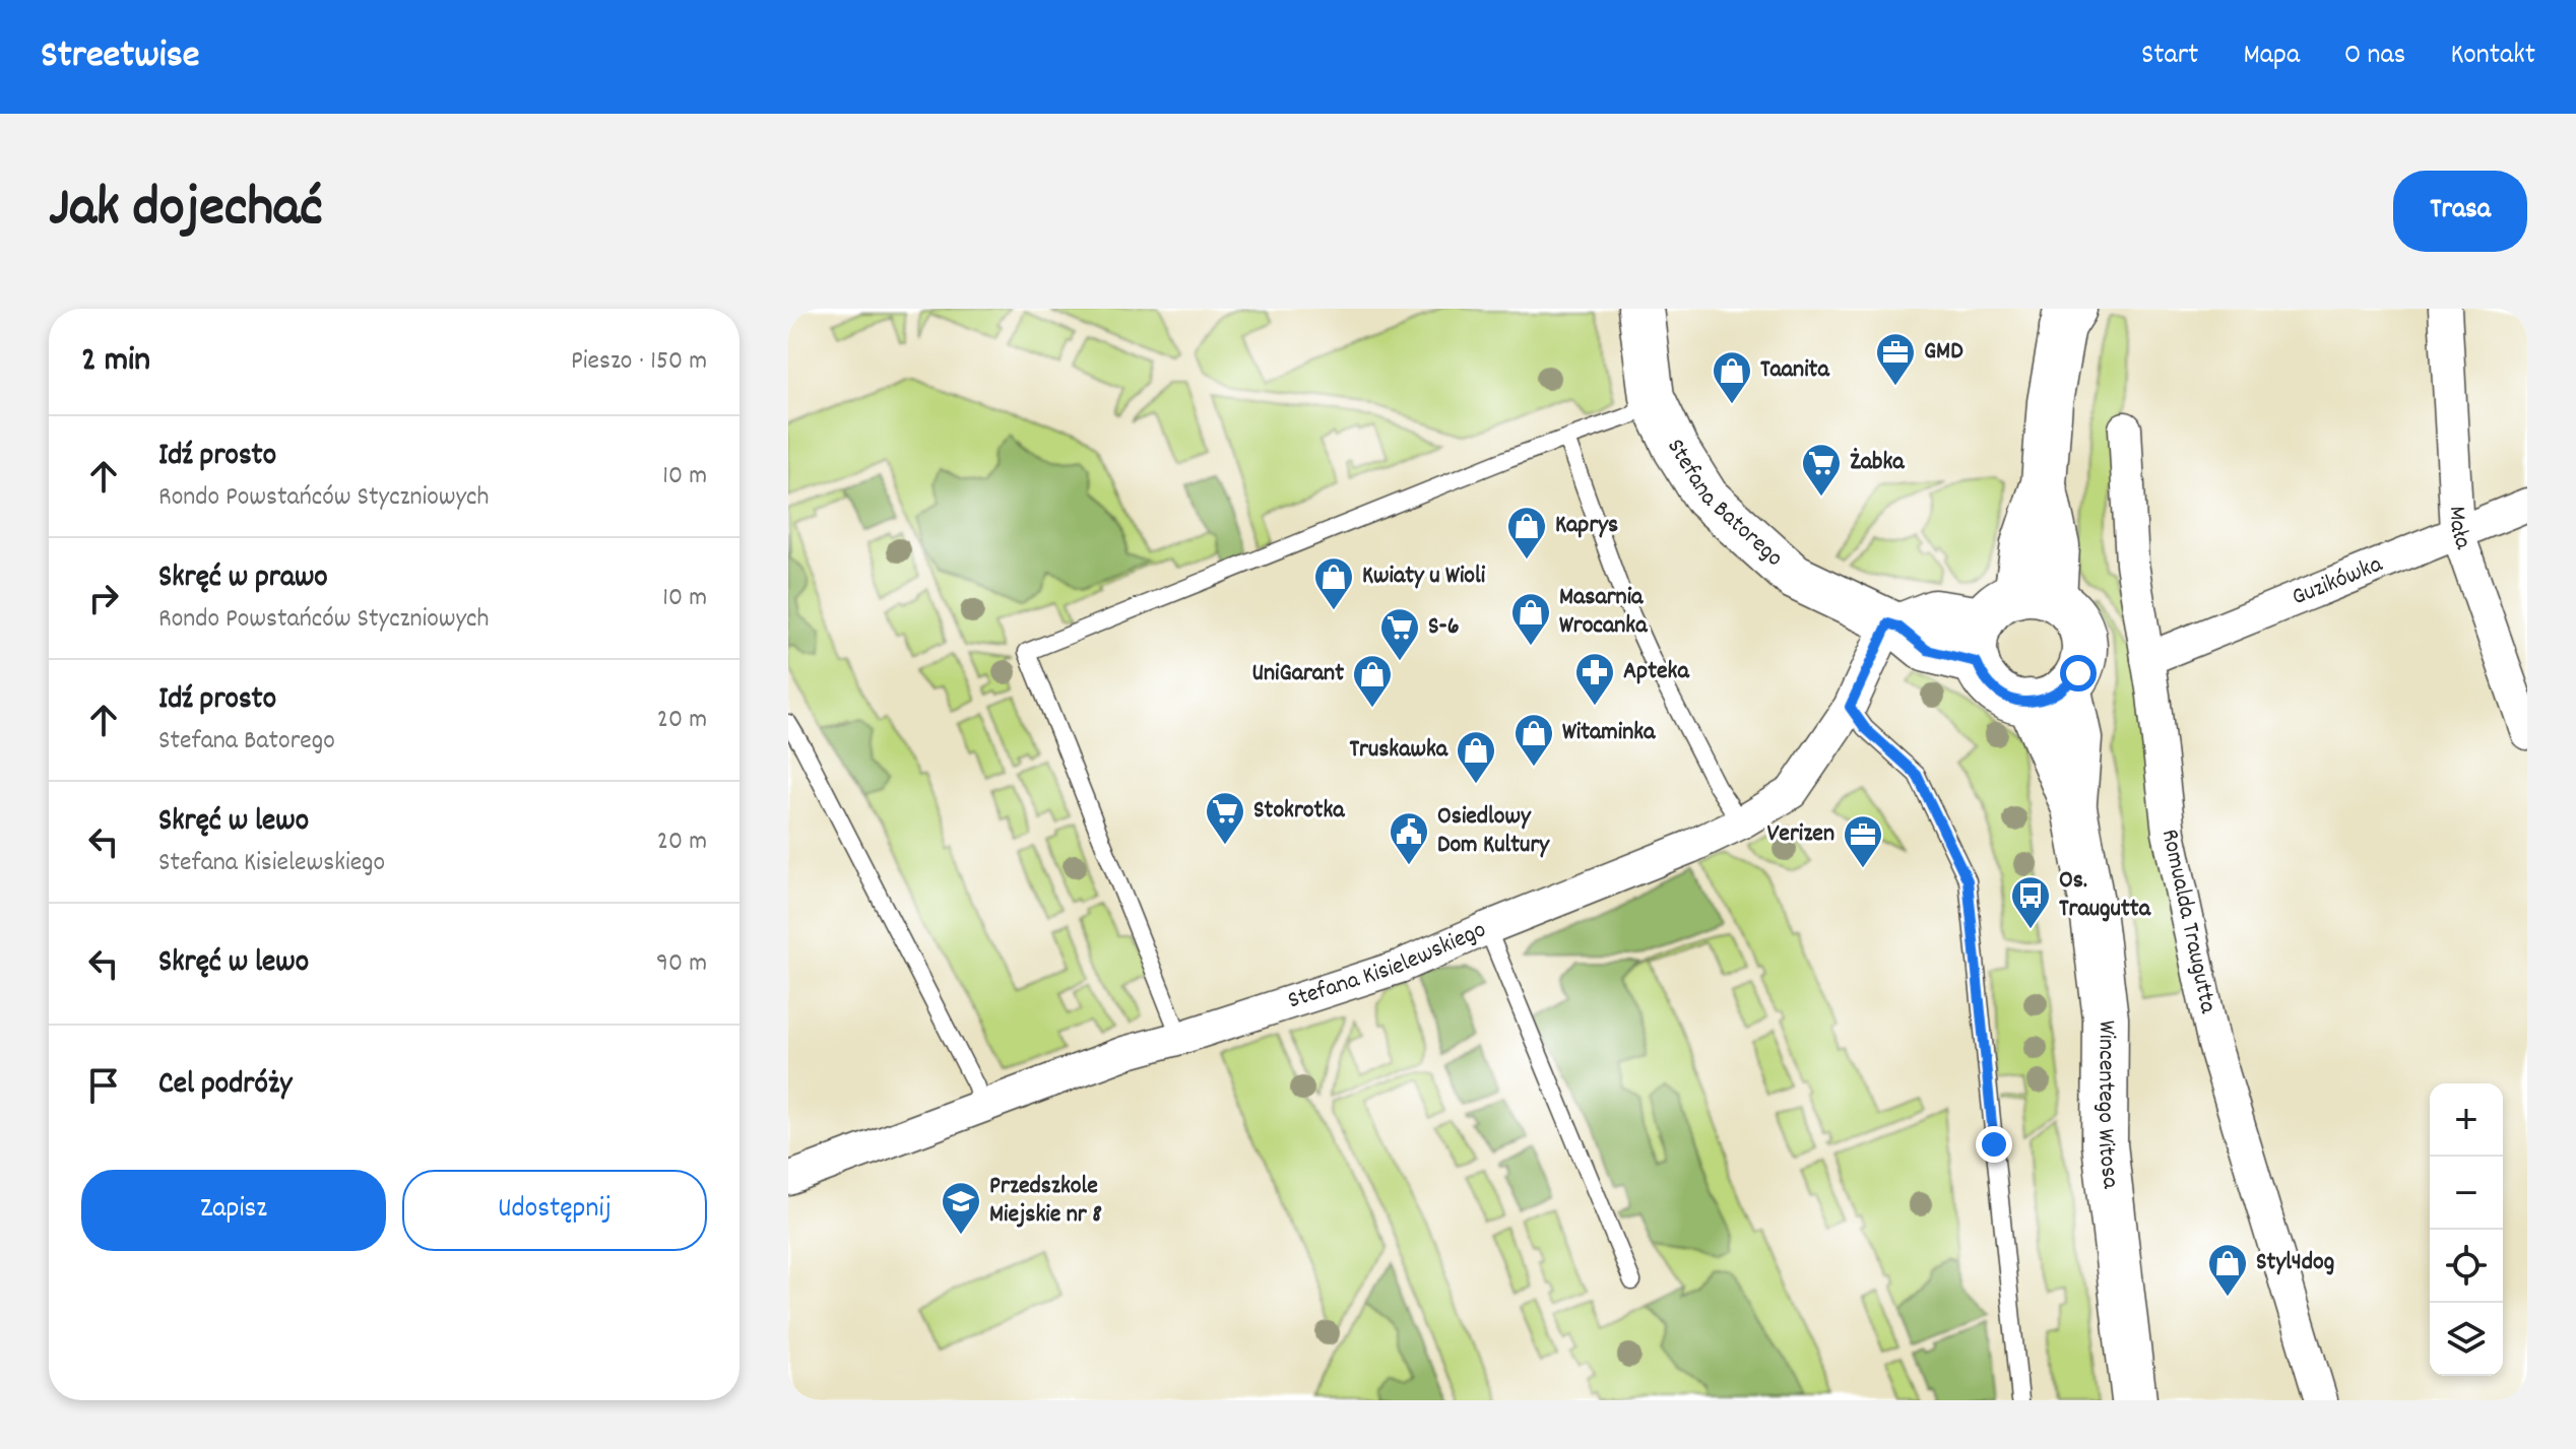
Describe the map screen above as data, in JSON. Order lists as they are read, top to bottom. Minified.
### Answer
{"streets":{"street":["Stefana Batorego","Mała","Guzikówka","Romualda Traugutta","Stefana Kisielewskiego","Wincentego Witosa"]},"crossings":[["Stefana Batorego","Stefana Kisielewskiego"],["Stefana Batorego","Wincentego Witosa"],["Mała","Guzikówka"],["Guzikówka","Romualda Traugutta"]],"places":{"office":["GMD","Verizen"],"shop":["Taanita","Kaprys","Kwiaty u Wioli","Masarnia Wrocanka","UniGarant","Witaminka","Truskawka","Styl4dog"],"supermarket":["Żabka","S-6","Stokrotka"],"pharmacy":["Apteka"],"public building":["Osiedlowy Dom Kultury"],"bus stop":["Os. Traugutta"],"school or university":["Przedszkole Miejskie nr 8"]},"page":{"header":"Streetwise","nav":["Start","Mapa","O nas","Kontakt"],"title":"Jak dojechać","buttons":["Trasa",["Zapisz","Udostępnij"]],"heading":["2 min","Pieszo · 150 m"],"list":[["Idź prosto","Rondo Powstańców Styczniowych","10 m"],["Skręć w prawo","Rondo Powstańców Styczniowych","10 m"],["Idź prosto","Stefana Batorego","20 m"],["Skręć w lewo","Stefana Kisielewskiego","20 m"],["Skręć w lewo","90 m"],"Cel podróży"],"map_buttons":["+","−"]}}
